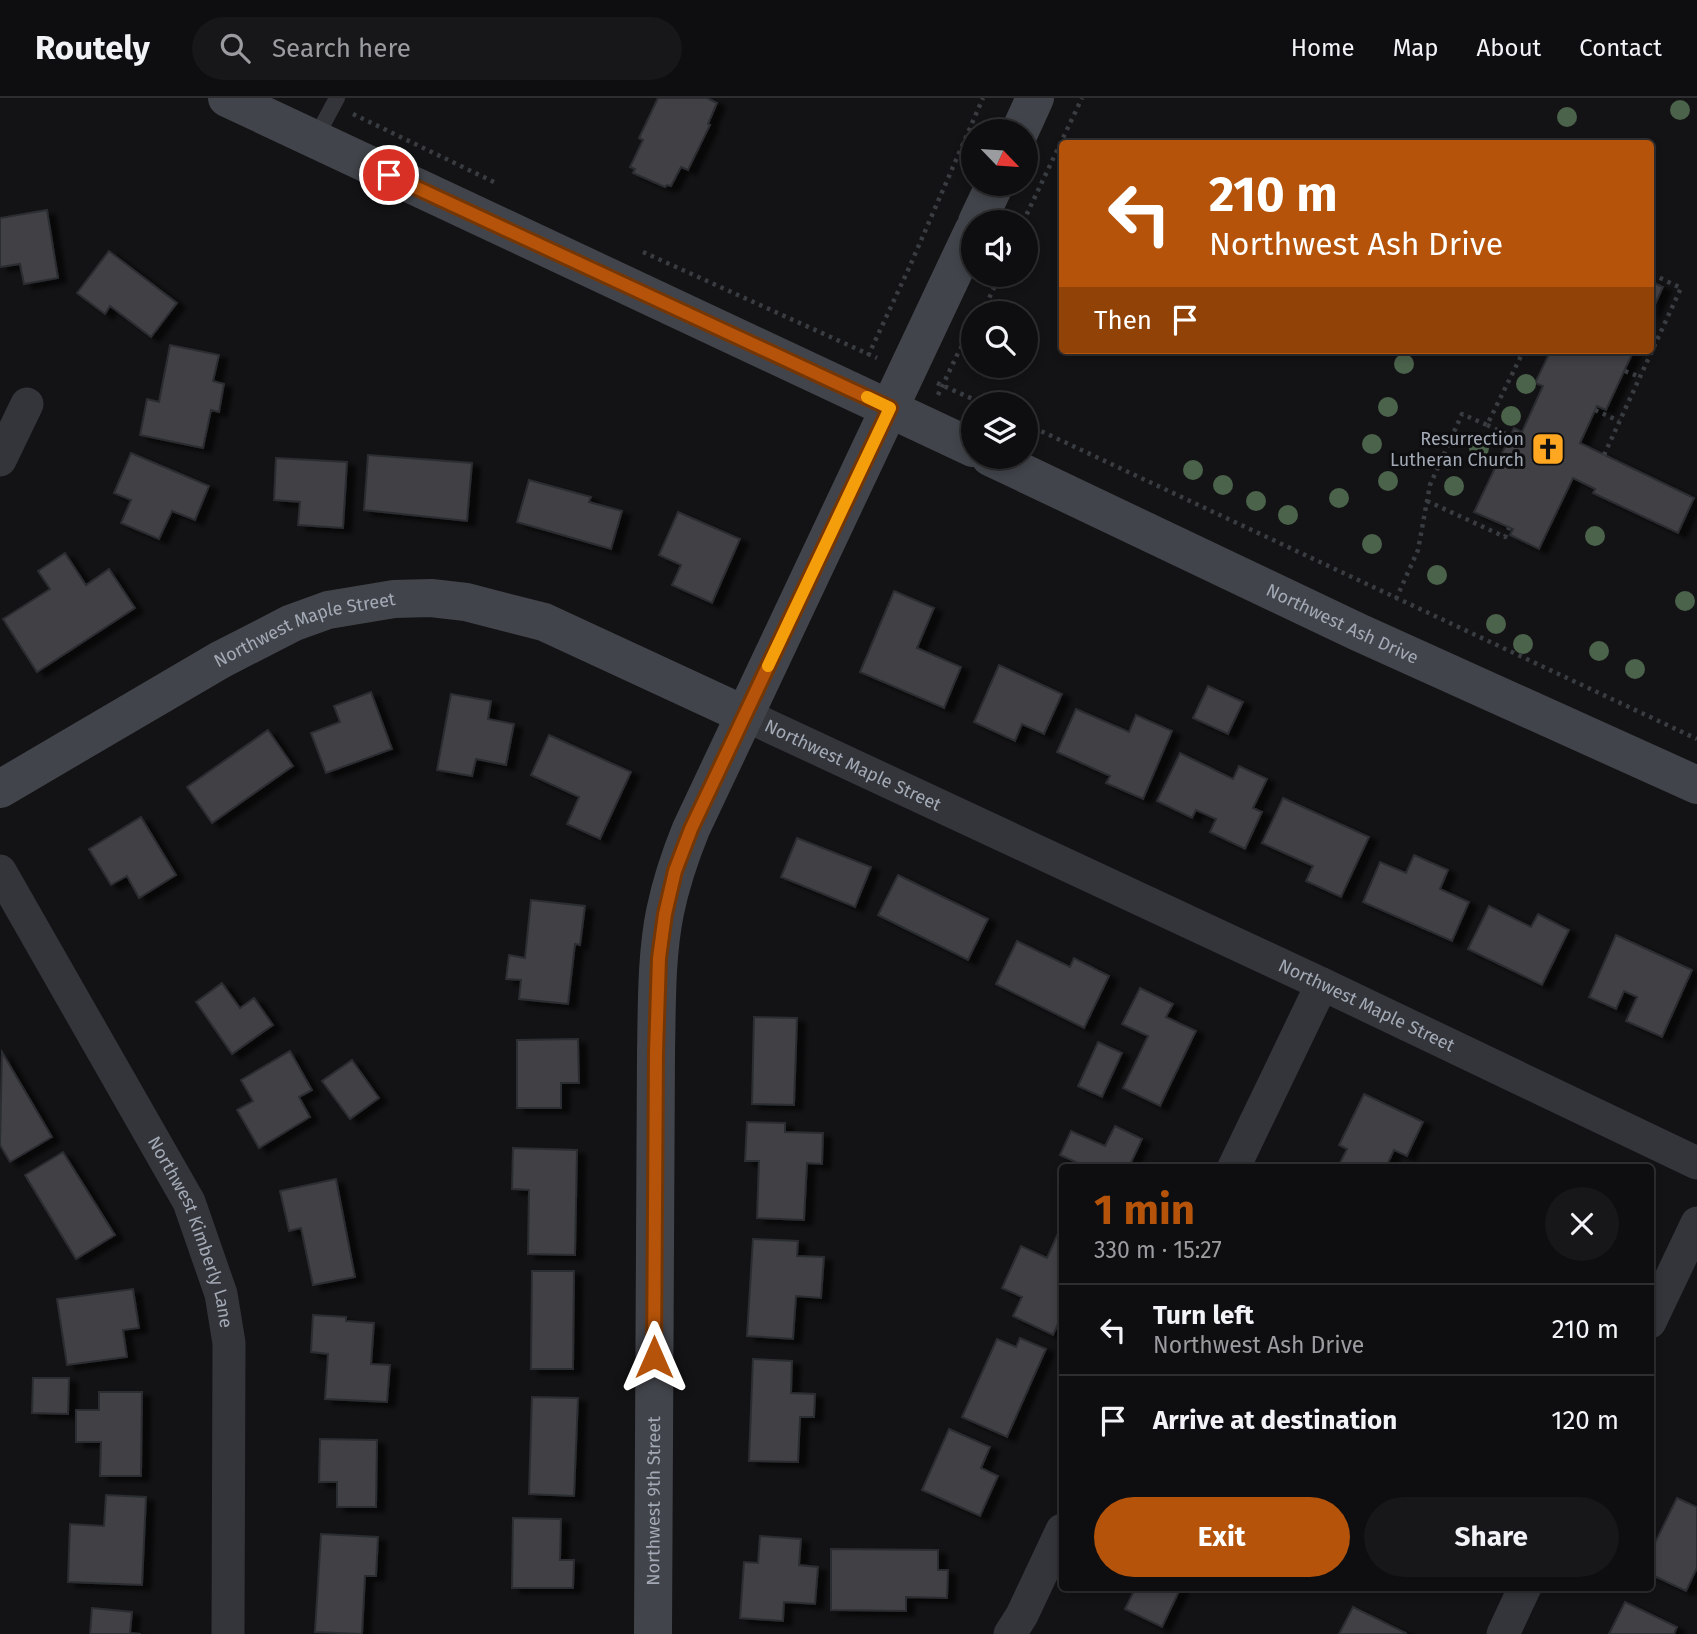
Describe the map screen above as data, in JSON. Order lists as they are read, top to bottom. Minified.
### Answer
{"streets":{"street":["Northwest Ash Drive","Northwest Maple Street","Northwest Kimberly Lane","Northwest 9th Street"]},"crossings":[["Northwest Maple Street","Northwest 9th Street"]],"places":{"church":["Resurrection Lutheran Church"]},"north":"bottom right","page":{"header":"Routely","search":"Search here","nav":["Home","Map","About","Contact"],"turn":["210 m","Northwest Ash Drive"],"then":"Then","heading":["1 min","330 m · 15:27"],"list":[{"name":"Turn left","note":"Northwest Ash Drive","value":"210 m"},{"name":"Arrive at destination","value":"120 m"}],"buttons":["Exit","Share"]}}
